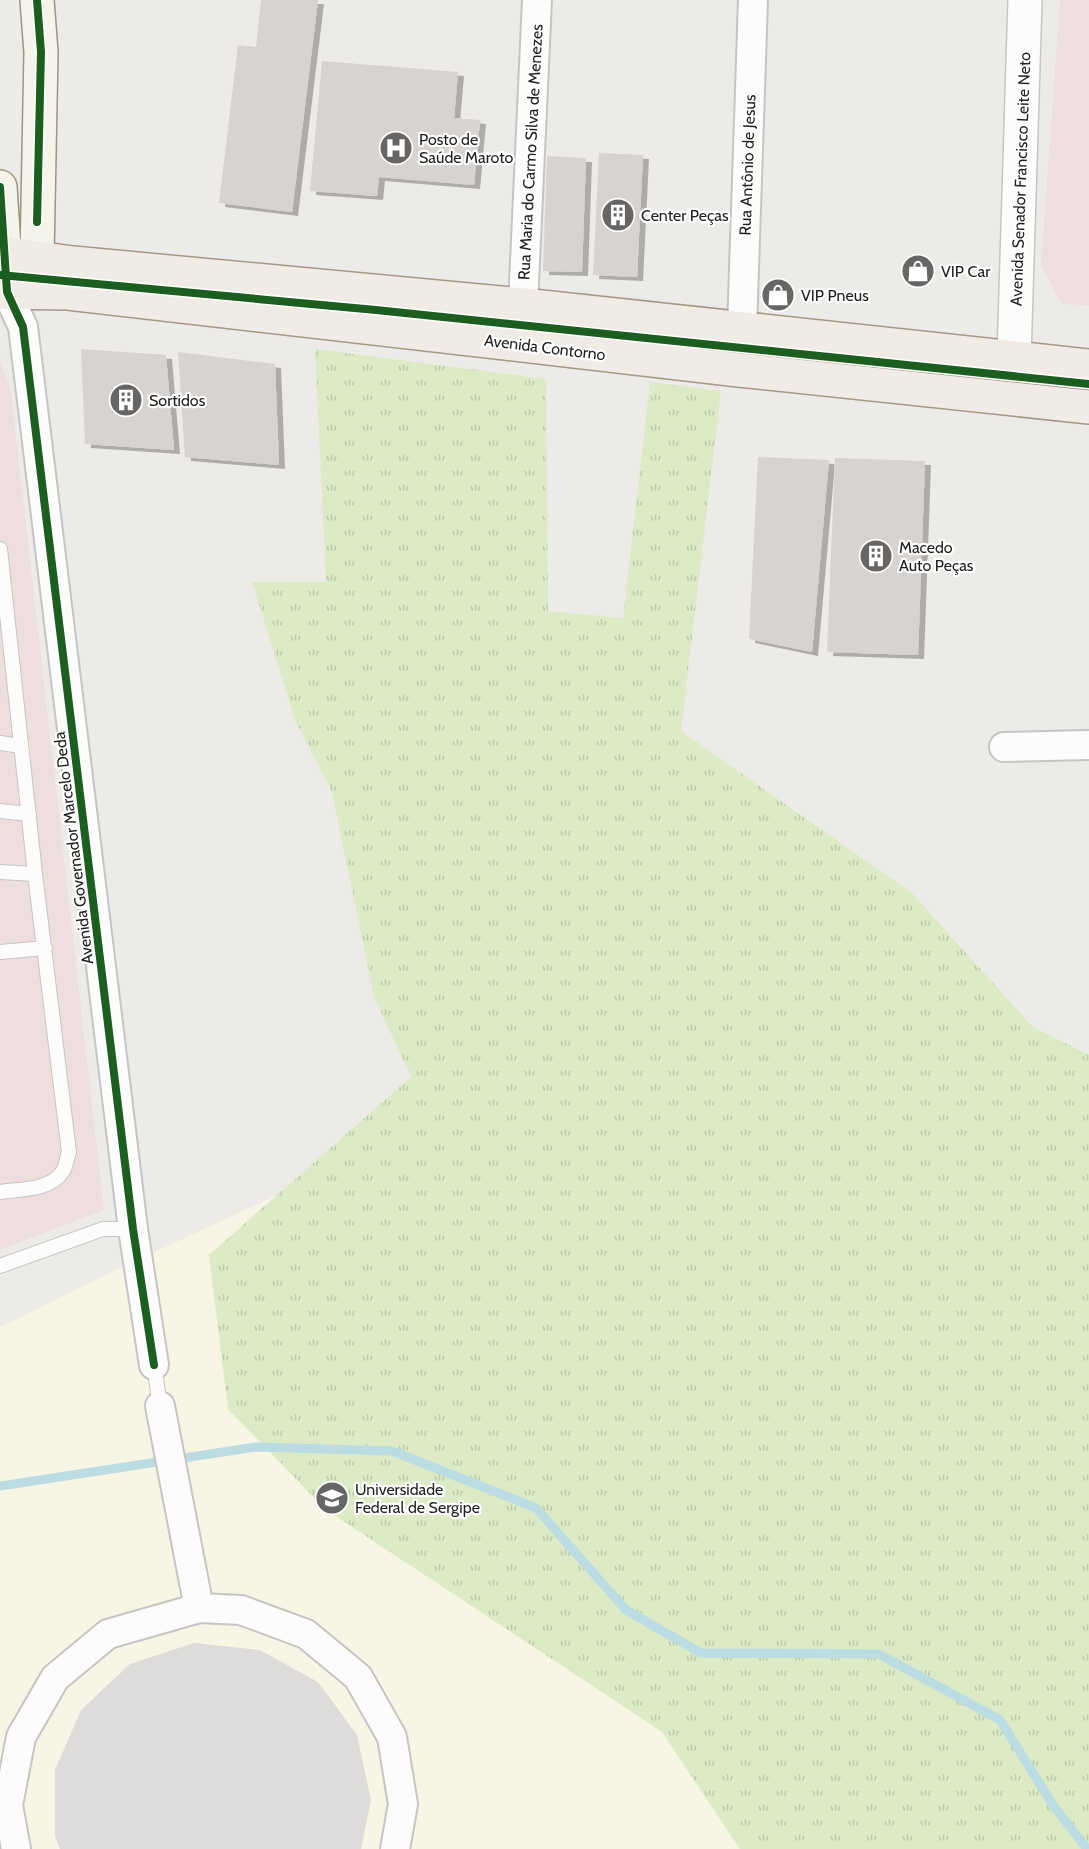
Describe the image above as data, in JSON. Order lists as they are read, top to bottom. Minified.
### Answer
{"streets":{"main road":["Avenida Contorno"],"street":["Rua Maria do Carmo Silva de Menezes","Rua Antônio de Jesus","Avenida Senador Francisco Leite Neto","Avenida Governador Marcelo Deda"]},"crossings":[["Avenida Contorno","Avenida Governador Marcelo Deda"]],"places":{"hospital":["Posto de Saúde Maroto"],"building":["Center Peças","Sortidos","Macedo Auto Peças"],"shop":["VIP Car","VIP Pneus"],"school or university":["Universidade Federal de Sergipe"]}}
